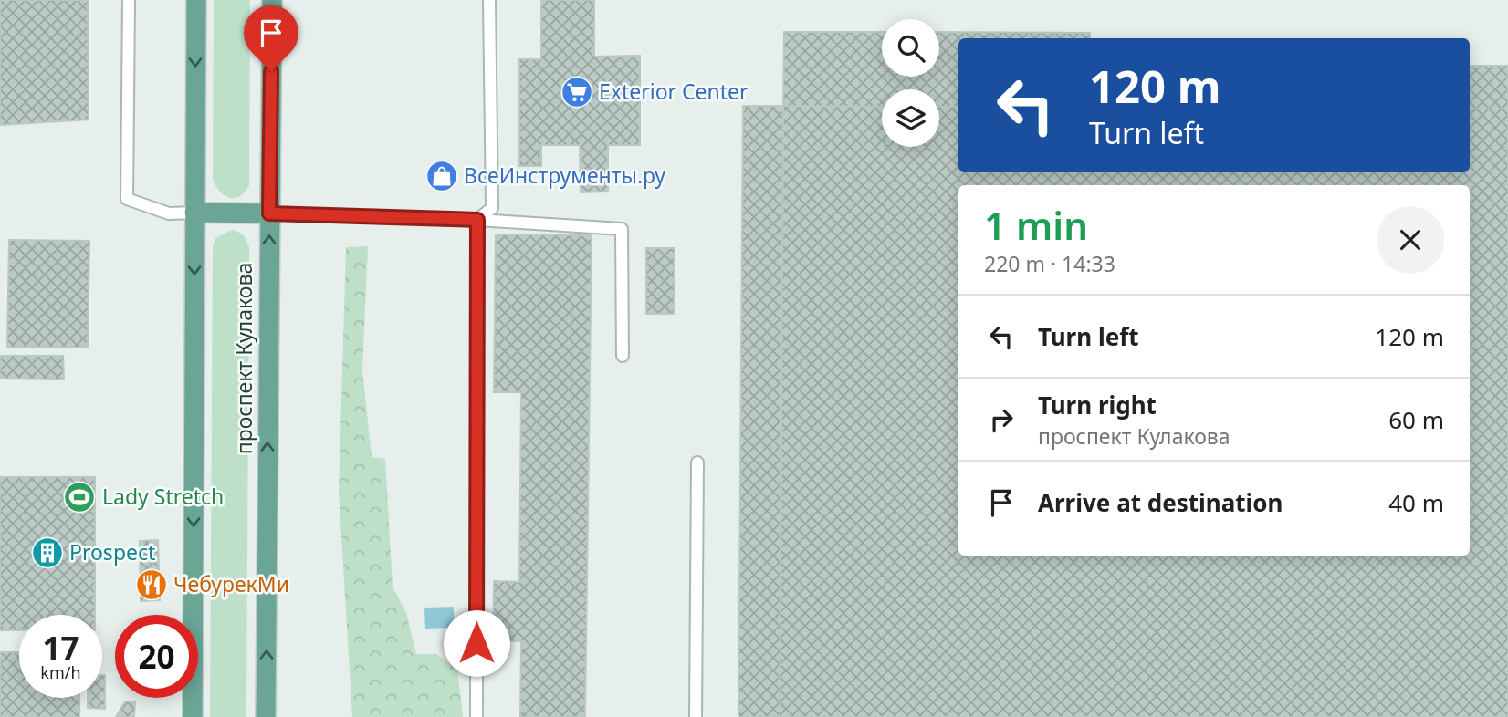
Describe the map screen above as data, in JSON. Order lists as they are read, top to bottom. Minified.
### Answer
{"streets":{"main road":["проспект Кулакова"]},"places":{"supermarket":["Exterior Center"],"shop":["ВсеИнструменты.ру"],"sports":["Lady Stretch"],"building":["Prospect"],"restaurant":["ЧебурекМи"]},"page":{"turn":["120 m","Turn left"],"heading":["1 min","220 m · 14:33"],"list":[{"name":"Turn left","value":"120 m"},{"name":"Turn right","note":"проспект Кулакова","value":"60 m"},{"name":"Arrive at destination","value":"40 m"}],"speed":"17 km/h","limit":"20"}}
